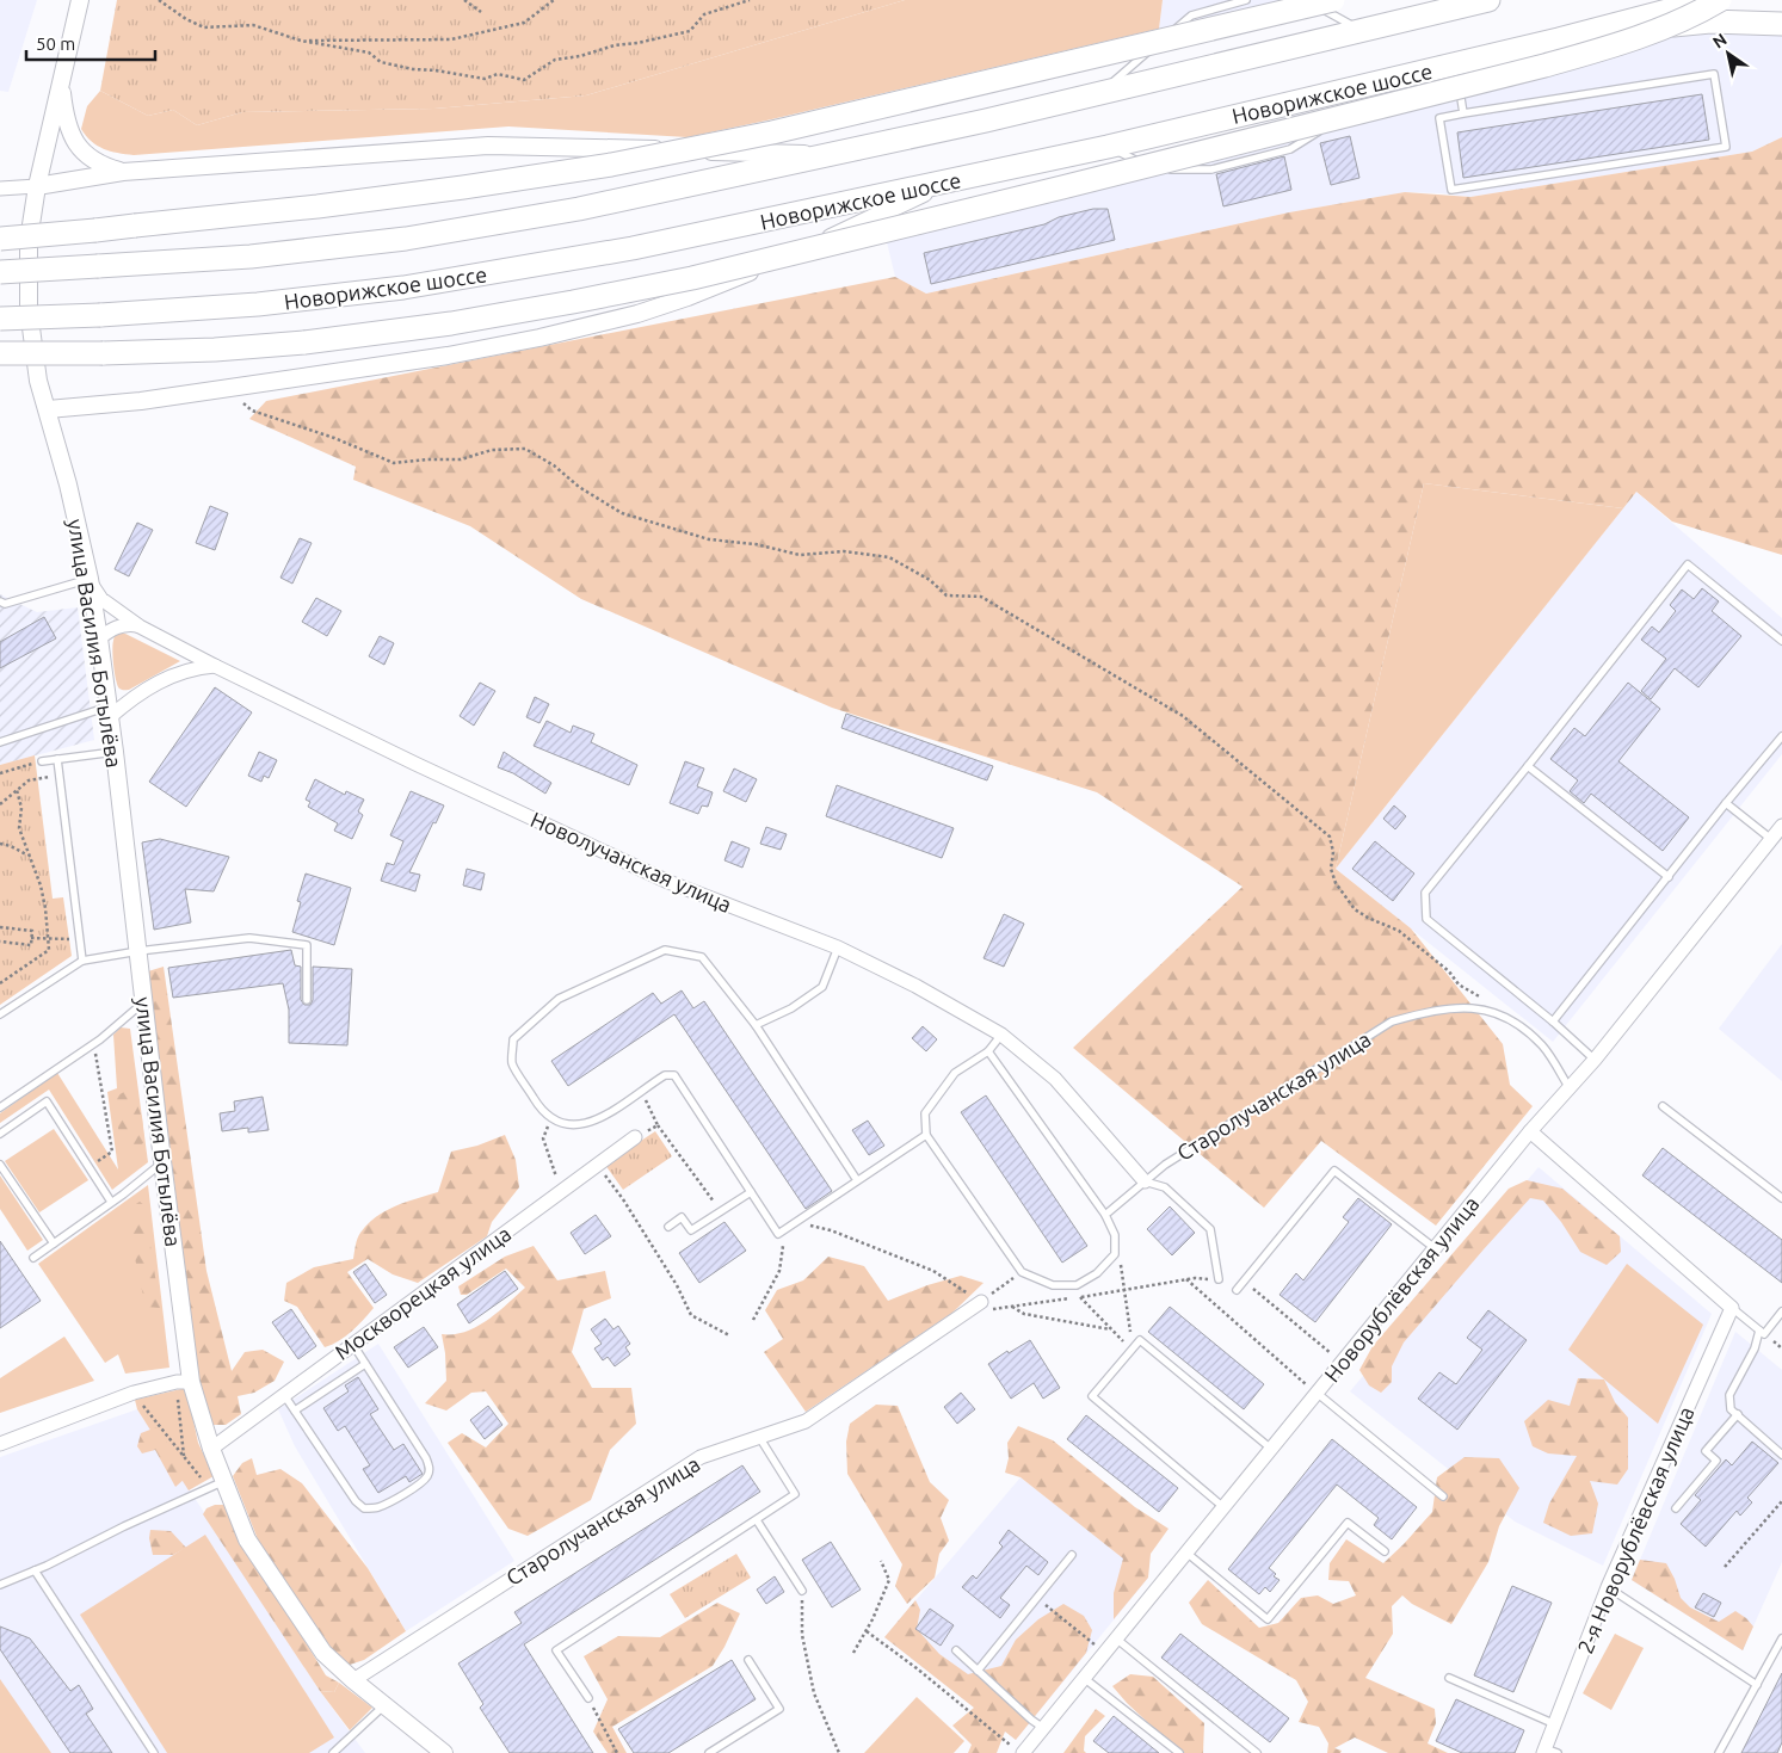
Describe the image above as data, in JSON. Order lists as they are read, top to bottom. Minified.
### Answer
{"streets":{"highway":["Новорижское шоссе"],"street":["улица Василия Ботылёва","Новолучанская улица","Старолучанская улица","Новорублёвская улица","Москворецкая улица","2-я Новорублёвская улица"]},"crossings":[["улица Василия Ботылёва","Новолучанская улица"],["улица Василия Ботылёва","Старолучанская улица"],["улица Василия Ботылёва","Москворецкая улица"],["Новолучанская улица","Старолучанская улица"],["Старолучанская улица","Новорублёвская улица"]],"scale_bar":"50 m","north":"top left"}
